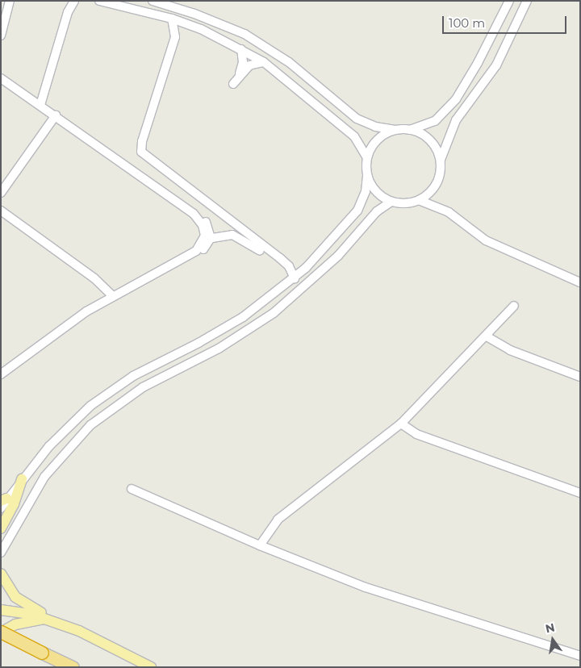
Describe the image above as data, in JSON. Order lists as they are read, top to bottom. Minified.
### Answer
{"scale_bar":"100 m","north":"top"}
